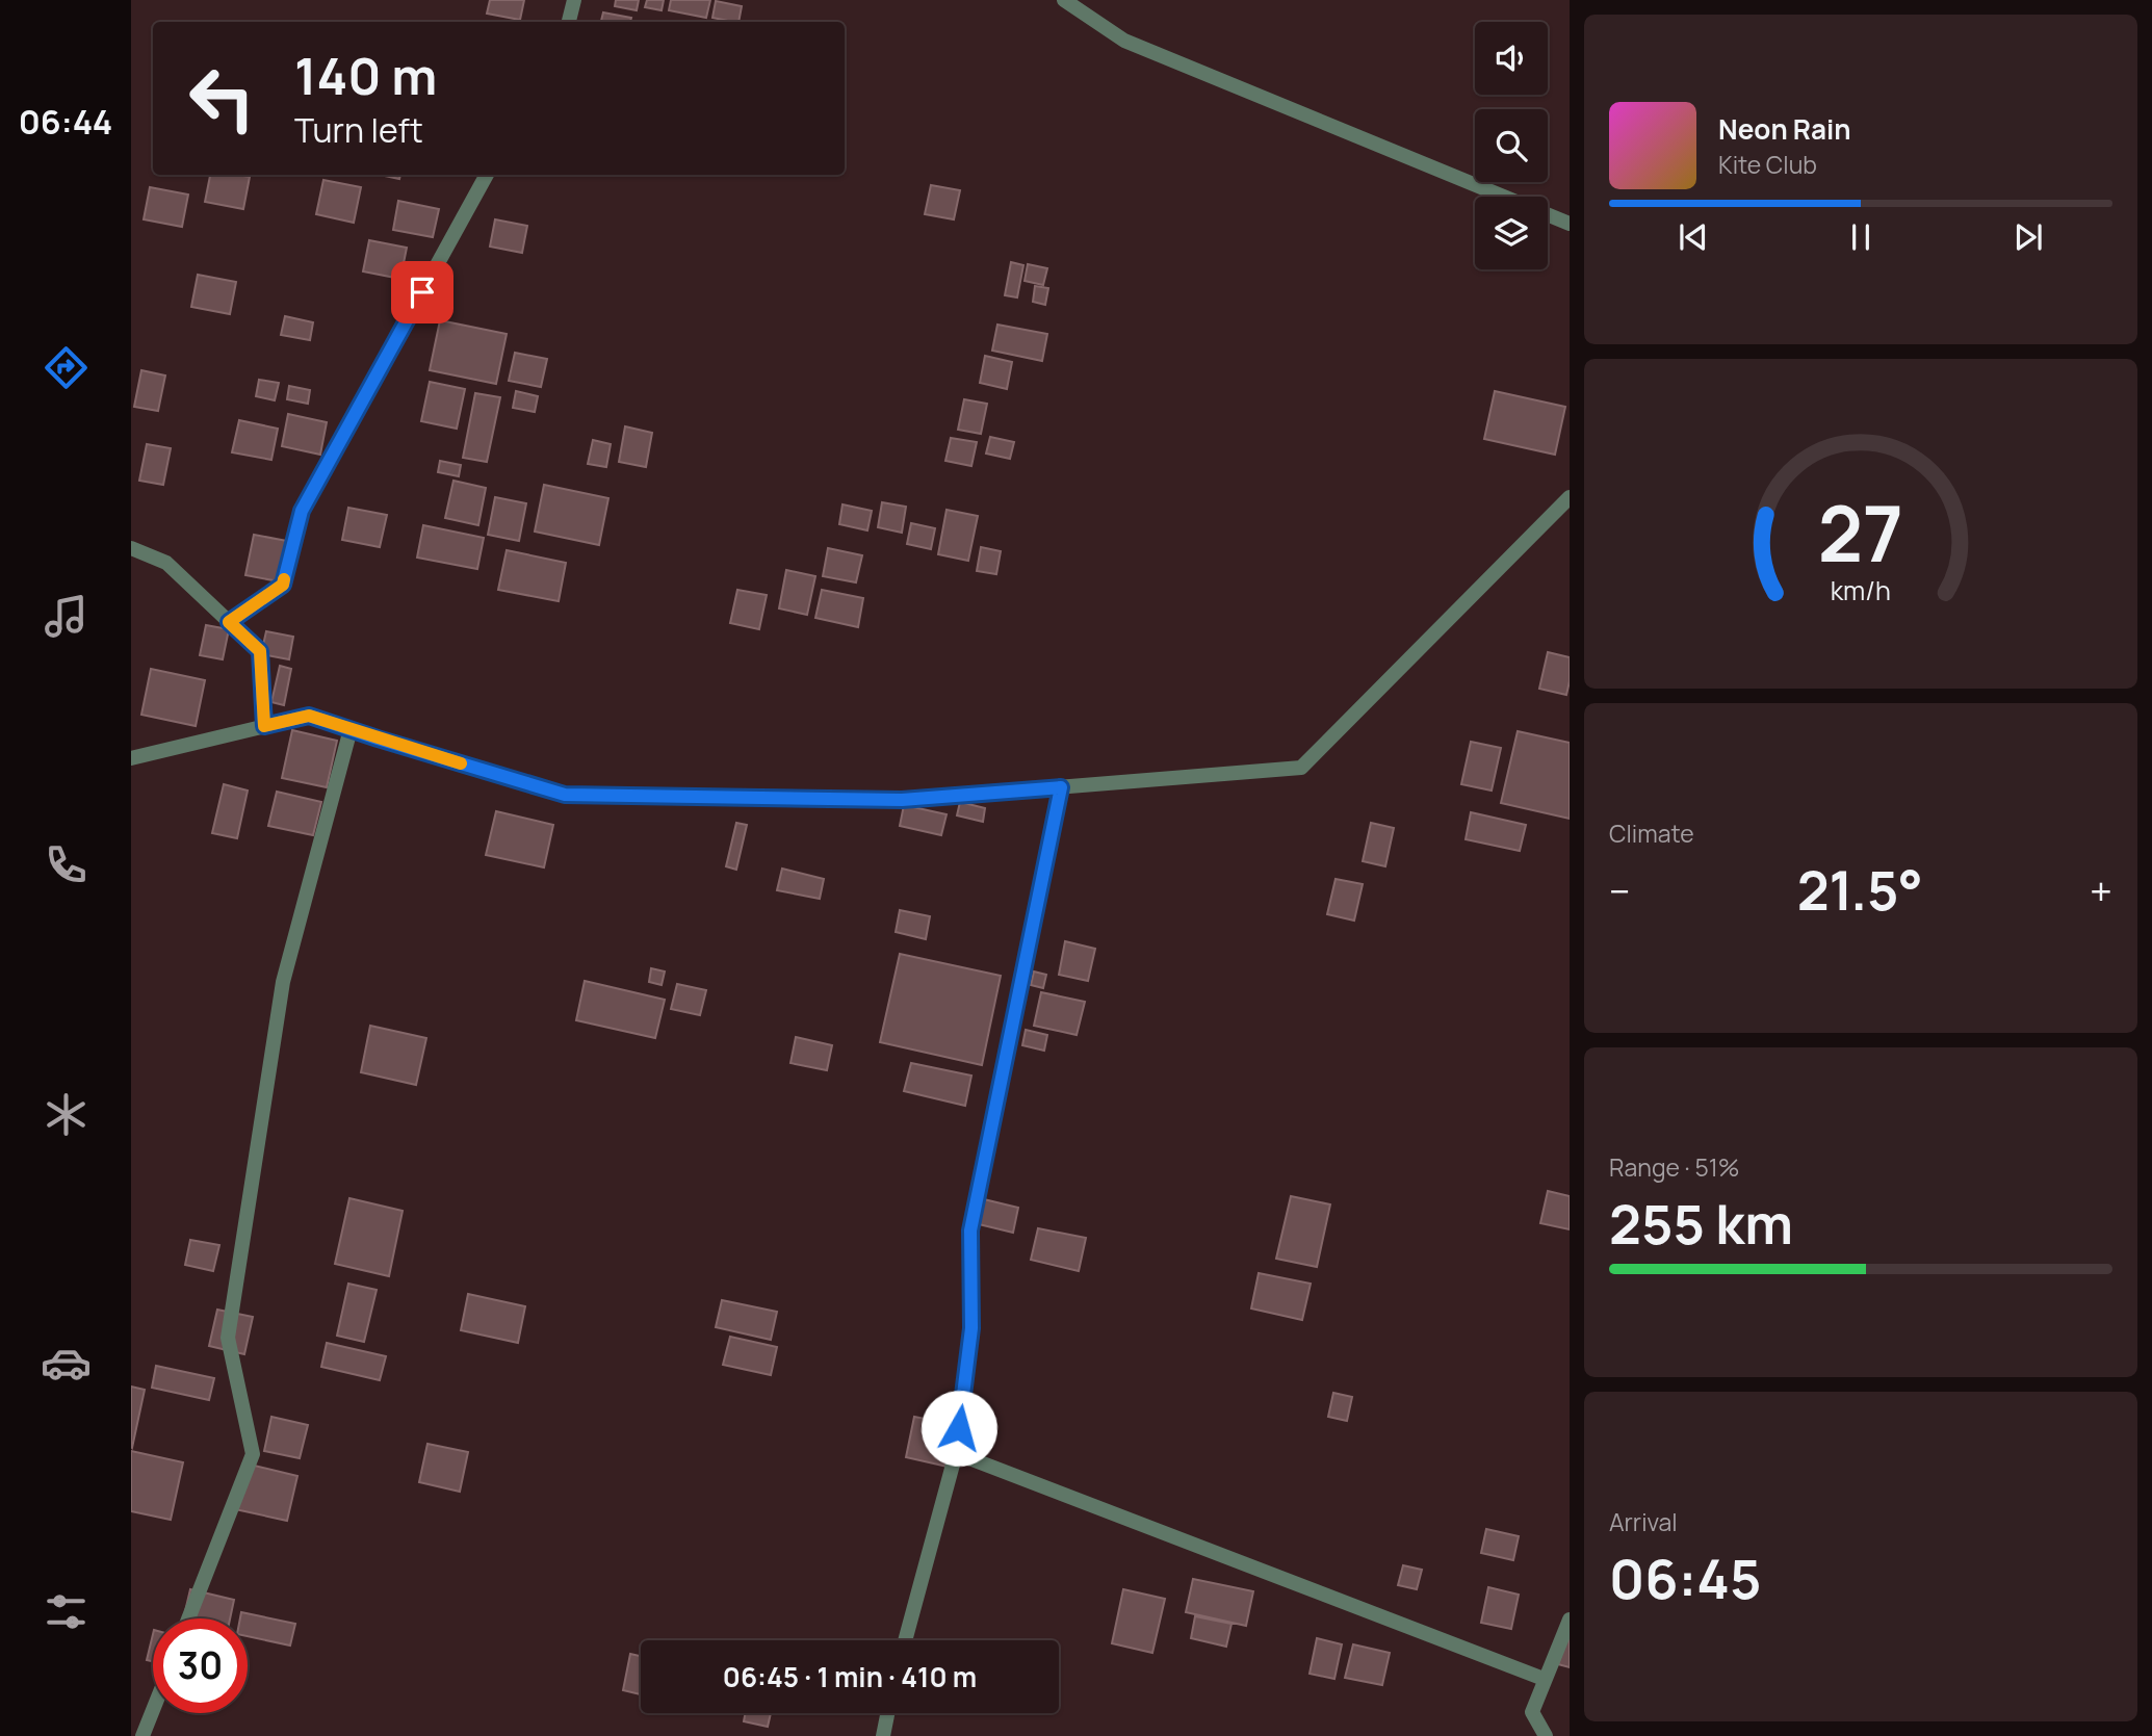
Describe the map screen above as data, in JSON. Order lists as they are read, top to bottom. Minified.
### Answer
{"page":{"tabs":"06:44","turn":["140 m","Turn left"],"song":["Neon Rain","Kite Club"],"tile":["Climate",["Range · 51%","255 km"],["Arrival","06:45"]],"heat":["−","21.5°","+"],"limit":"30","trip":"06:45 · 1 min · 410 m","gauge":["27","km/h"]}}
